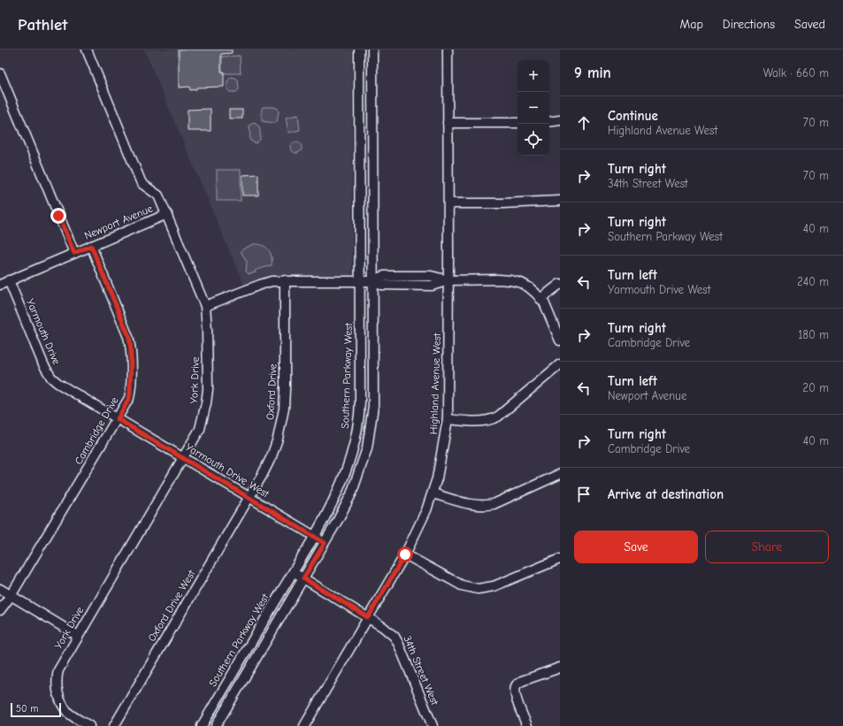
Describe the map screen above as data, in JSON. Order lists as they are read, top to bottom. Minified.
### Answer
{"streets":{"street":["Newport Avenue","Yarmouth Drive","Southern Parkway West","York Drive","Highland Avenue West","Oxford Drive","Cambridge Drive","Yarmouth Drive West","Oxford Drive West","34th Street West"]},"crossings":[["Newport Avenue","Yarmouth Drive"],["Newport Avenue","York Drive"],["Newport Avenue","Cambridge Drive"],["Yarmouth Drive","Cambridge Drive"],["Yarmouth Drive","Yarmouth Drive West"],["Southern Parkway West","Yarmouth Drive West"],["Southern Parkway West","34th Street West"],["York Drive","Yarmouth Drive West"],["Highland Avenue West","34th Street West"],["Oxford Drive","Yarmouth Drive West"],["Oxford Drive","Oxford Drive West"],["Cambridge Drive","Yarmouth Drive West"],["Yarmouth Drive West","Oxford Drive West"]],"scale_bar":"50 m","page":{"header":"Pathlet","nav":["Map","Directions","Saved"],"heading":["9 min","Walk · 660 m"],"map_buttons":["+","−"],"list":[["Continue","Highland Avenue West","70 m"],["Turn right","34th Street West","70 m"],["Turn right","Southern Parkway West","40 m"],["Turn left","Yarmouth Drive West","240 m"],["Turn right","Cambridge Drive","180 m"],["Turn left","Newport Avenue","20 m"],["Turn right","Cambridge Drive","40 m"],"Arrive at destination"],"buttons":["Save","Share"],"scale":"50 m"}}
